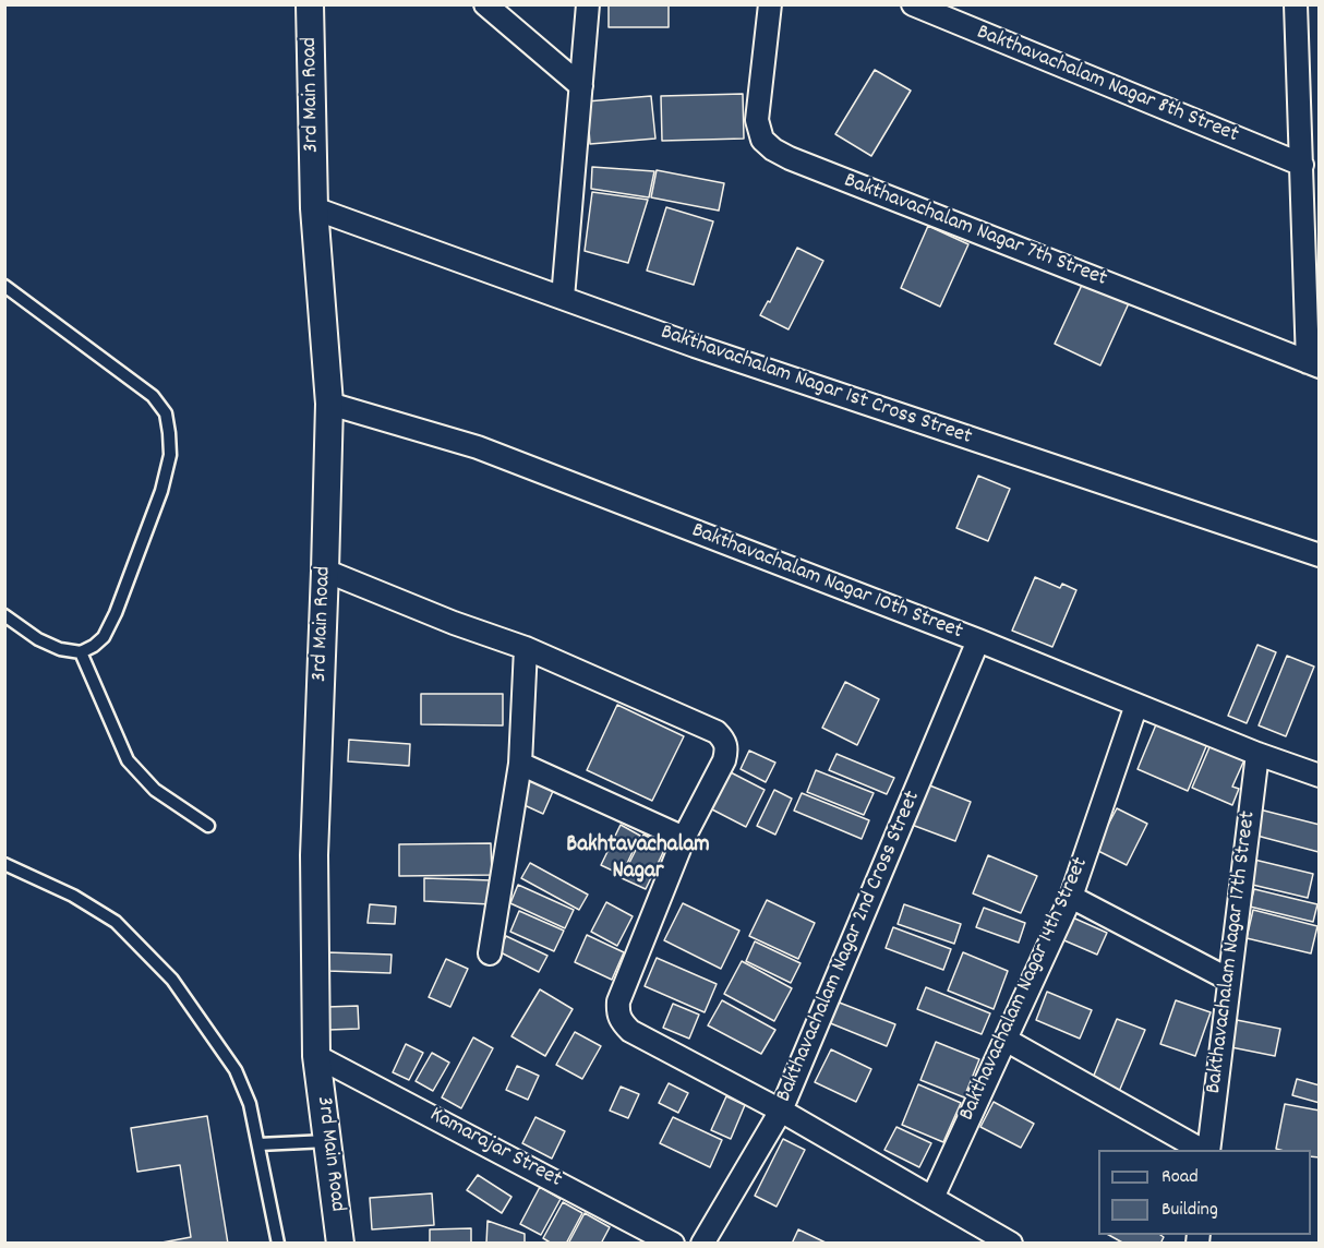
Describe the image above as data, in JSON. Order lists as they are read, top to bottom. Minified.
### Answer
{"streets":{"street":["Bakthavachalam Nagar 8th Street","3rd Main Road","Bakthavachalam Nagar 7th Street","Bakthavachalam Nagar 1st Cross Street","Bakthavachalam Nagar 10th Street","Bakthavachalam Nagar 2nd Cross Street","Bakthavachalam Nagar 17th Street","Bakthavachalam Nagar 14th Street","Kamarajar Street"]},"crossings":[["3rd Main Road","Bakthavachalam Nagar 1st Cross Street"],["3rd Main Road","Bakthavachalam Nagar 10th Street"],["3rd Main Road","Kamarajar Street"],["Bakthavachalam Nagar 10th Street","Bakthavachalam Nagar 2nd Cross Street"],["Bakthavachalam Nagar 10th Street","Bakthavachalam Nagar 17th Street"],["Bakthavachalam Nagar 10th Street","Bakthavachalam Nagar 14th Street"]],"districts":["Bakhtavachalam Nagar"],"legend":["Road","Building"]}
